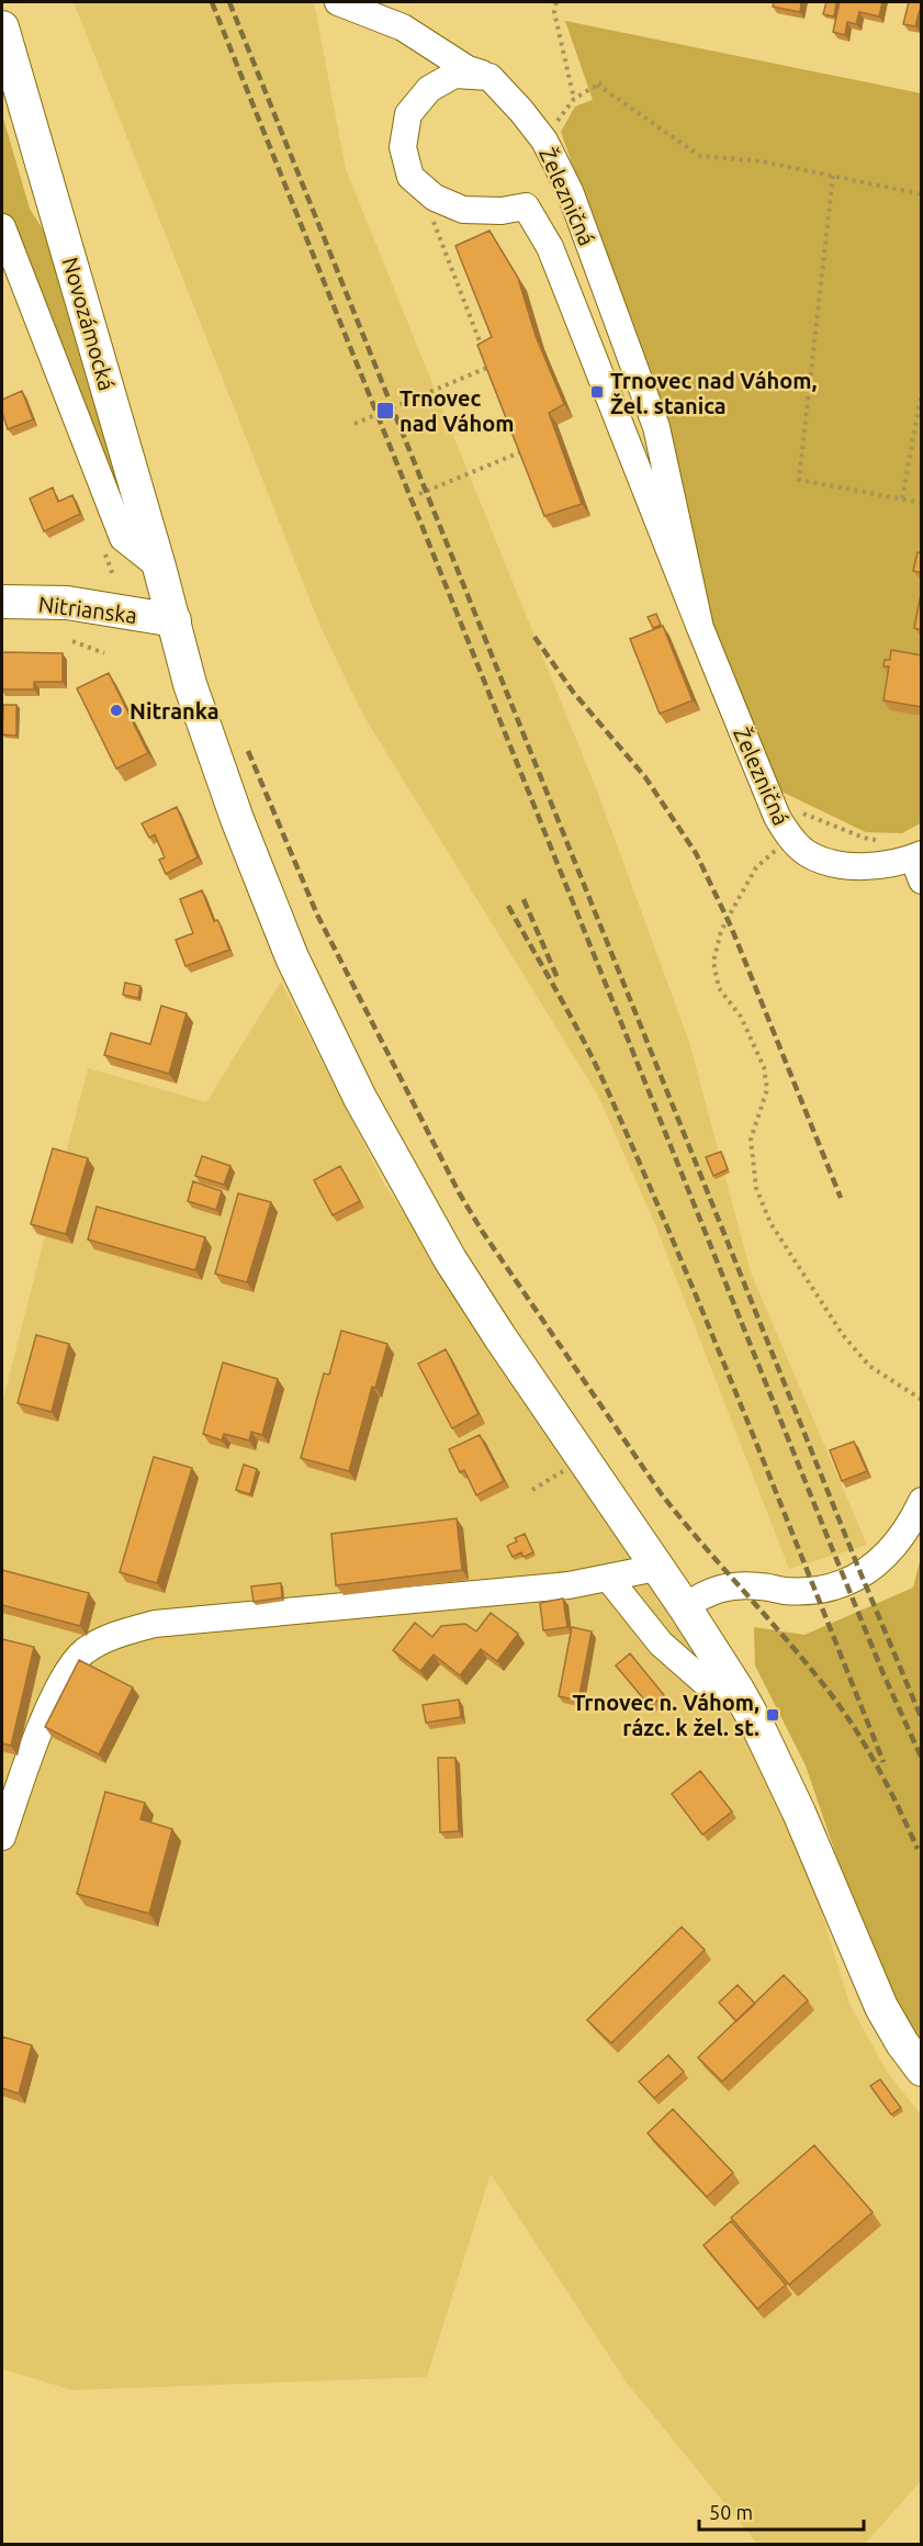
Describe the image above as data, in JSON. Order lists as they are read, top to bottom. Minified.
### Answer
{"streets":{"main road":["Novozámocká","Nitrianska"],"street":["Železničná"]},"crossings":[["Novozámocká","Nitrianska"]],"places":{"transit":["Trnovec nad Váhom, Žel. stanica","Trnovec nad Váhom","Trnovec n. Váhom, rázc. k žel. st."],"other":["Nitranka"]},"scale_bar":"50 m"}
